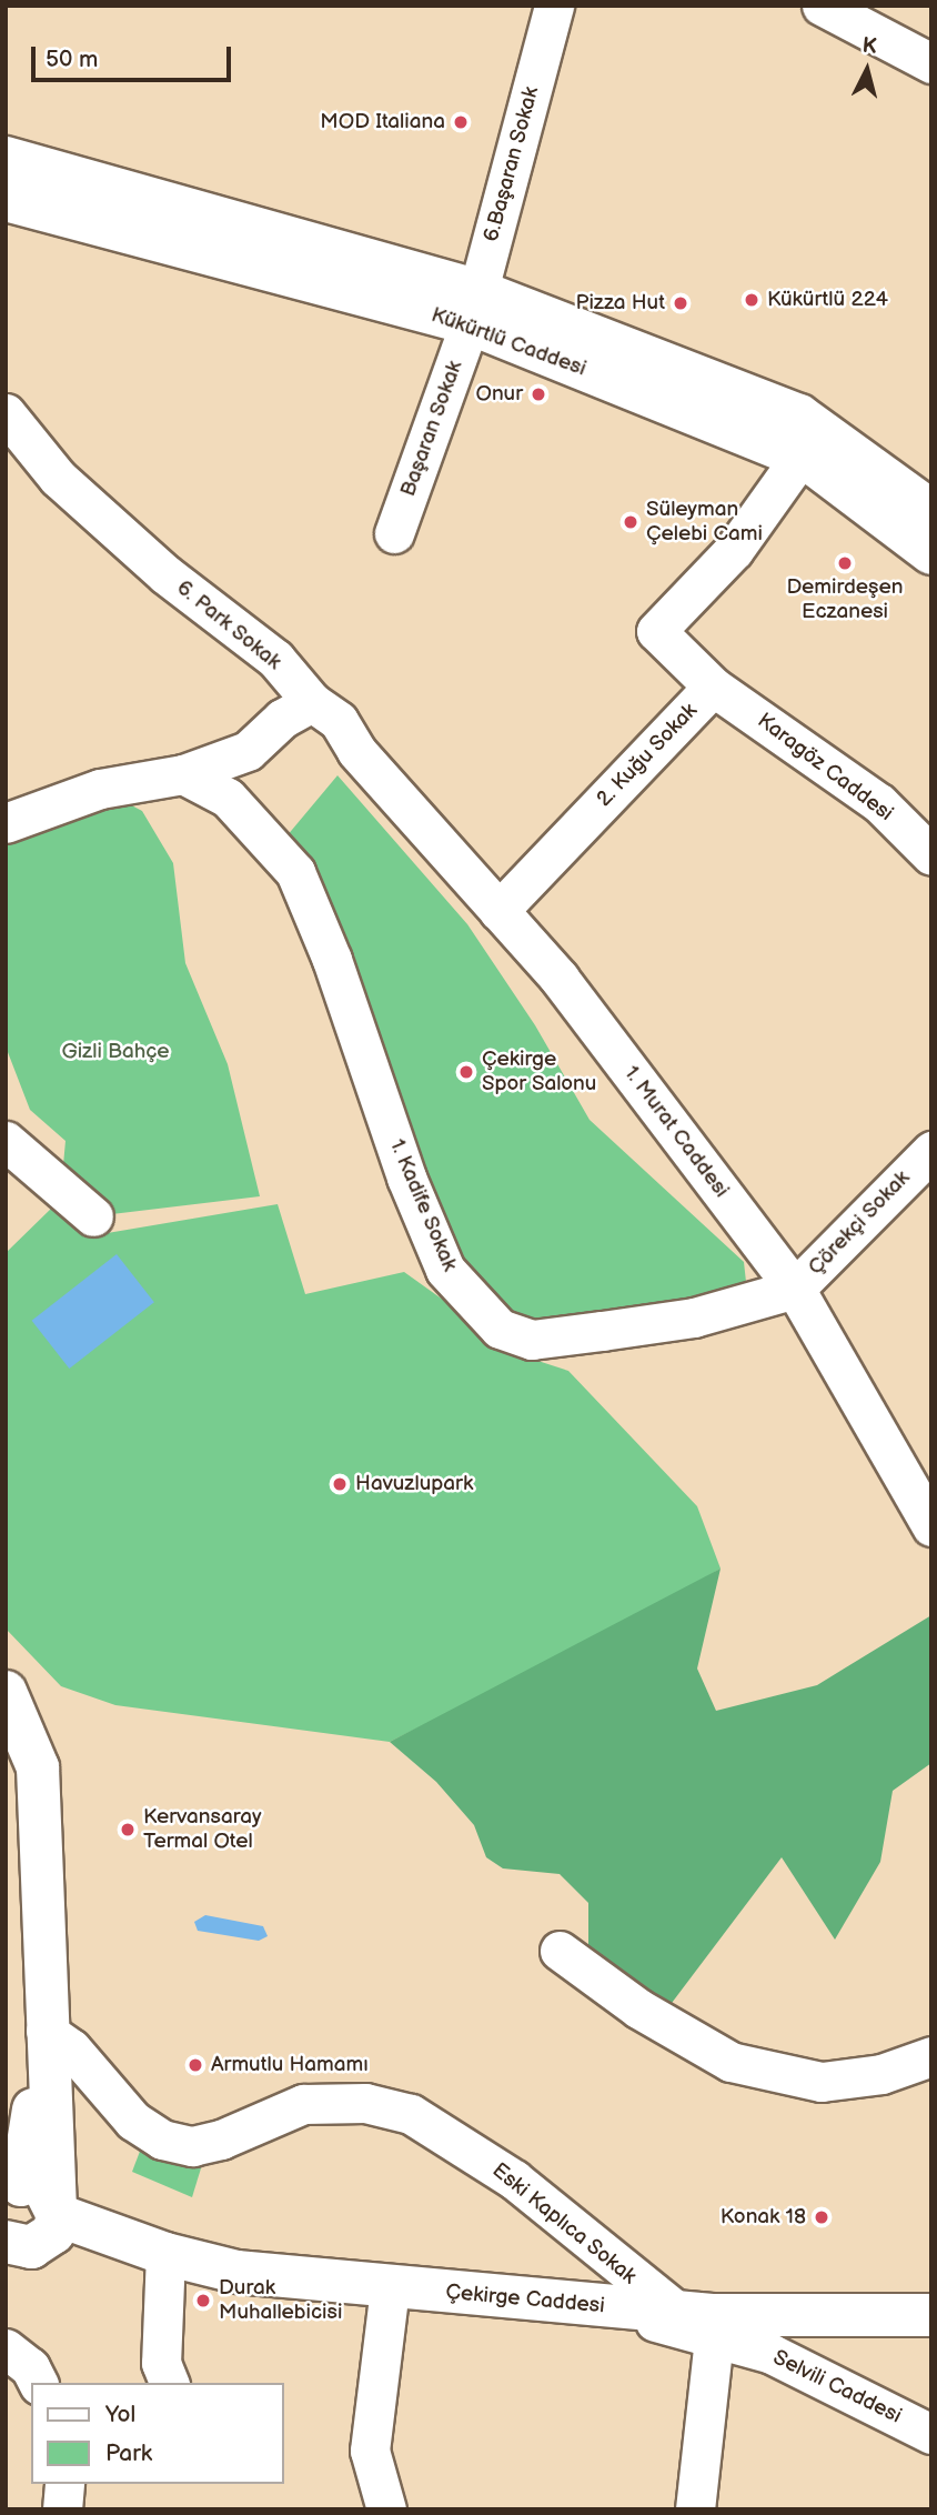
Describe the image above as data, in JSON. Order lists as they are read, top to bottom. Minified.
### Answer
{"streets":{"main road":["Kükürtlü Caddesi","Çekirge Caddesi"],"street":["6.Başaran Sokak","Başaran Sokak","6. Park Sokak","2. Kuğu Sokak","Karagöz Caddesi","1. Murat Caddesi","1. Kadife Sokak","Çörekçi Sokak","Eski Kaplıca Sokak","Selvili Caddesi"]},"crossings":[["6.Başaran Sokak","Kükürtlü Caddesi"],["6.Başaran Sokak","Başaran Sokak"],["Kükürtlü Caddesi","Başaran Sokak"],["Kükürtlü Caddesi","2. Kuğu Sokak"],["6. Park Sokak","1. Murat Caddesi"],["2. Kuğu Sokak","Karagöz Caddesi"],["2. Kuğu Sokak","1. Murat Caddesi"],["1. Murat Caddesi","1. Kadife Sokak"],["1. Murat Caddesi","Çörekçi Sokak"],["1. Kadife Sokak","Çörekçi Sokak"],["Eski Kaplıca Sokak","Çekirge Caddesi"],["Çekirge Caddesi","Selvili Caddesi"]],"parks":["Gizli Bahçe"],"places":["MOD Italiana","Kükürtlü 224","Pizza Hut","Onur","Süleyman Çelebi Cami","Demirdeşen Eczanesi","Çekirge Spor Salonu","Havuzlupark","Kervansaray Termal Otel","Armutlu Hamamı","Konak 18","Durak Muhallebicisi"],"legend":["Yol","Park"],"scale_bar":"50 m","north":"top"}
